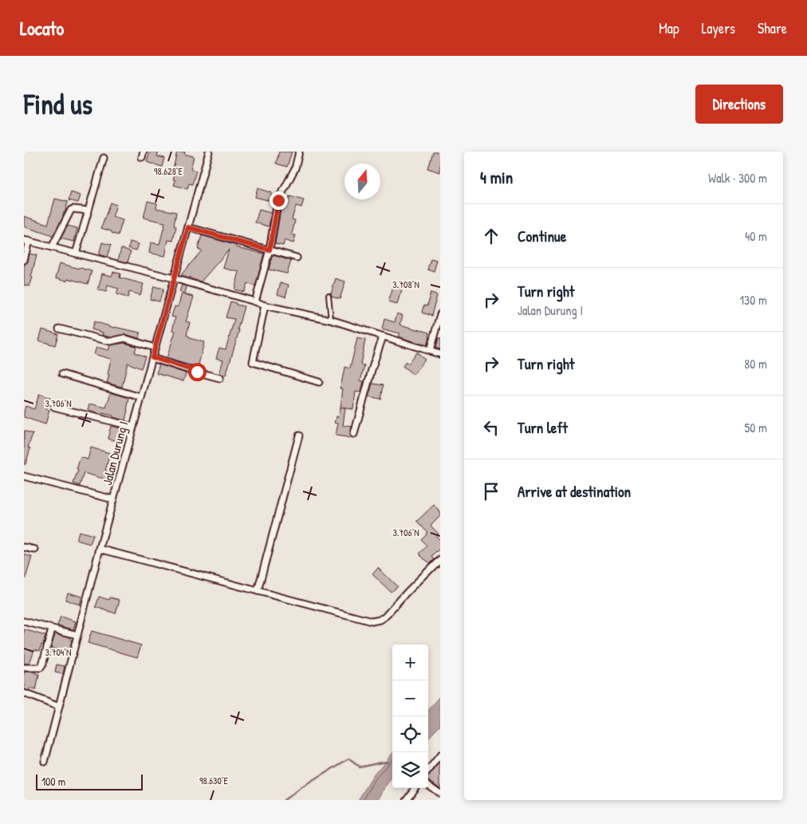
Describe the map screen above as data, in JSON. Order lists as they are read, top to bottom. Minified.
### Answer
{"streets":{"street":["Jalan Durung I"]},"scale_bar":"100 m","north":"top","page":{"header":"Locato","nav":["Map","Layers","Share"],"buttons":"Directions","title":"Find us","heading":["4 min","Walk · 300 m"],"list":[["Continue","40 m"],["Turn right","Jalan Durung I","130 m"],["Turn right","80 m"],["Turn left","50 m"],"Arrive at destination"],"map_buttons":["+","−"],"scale":"100 m"},"coordinates":["98.628°E","3.708°N","3.706°N","3.704°N","98.630°E"]}
